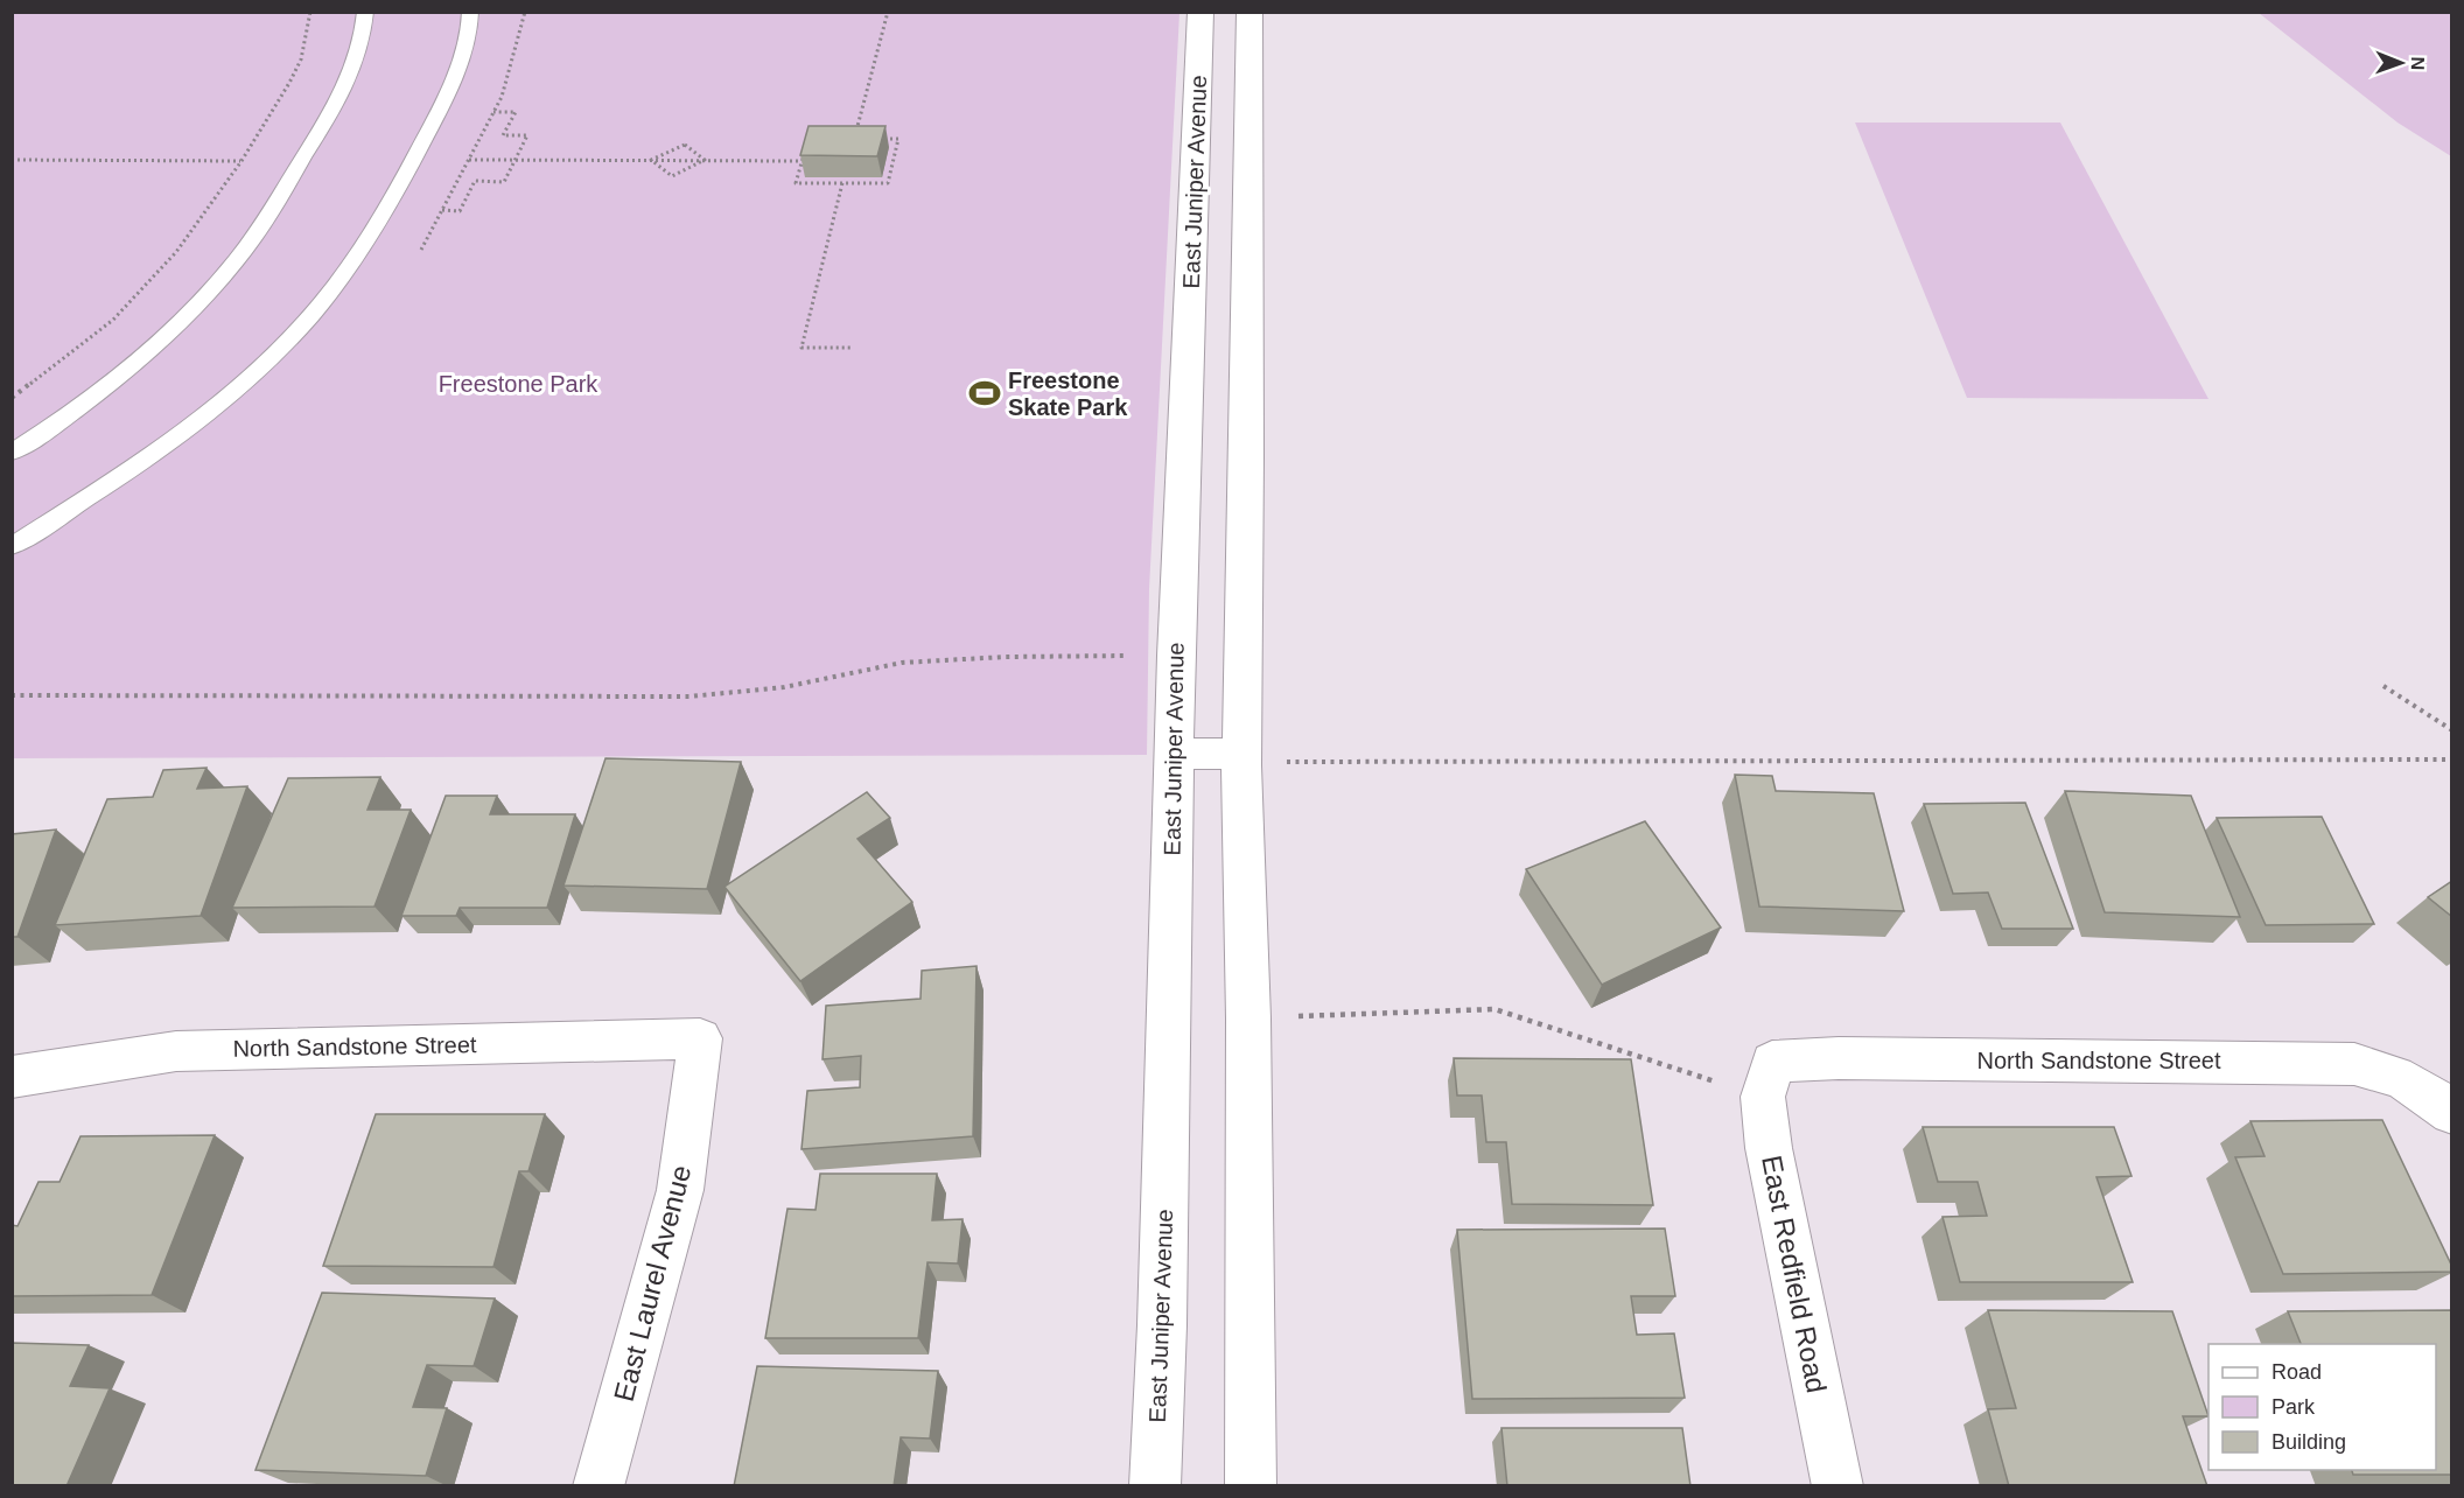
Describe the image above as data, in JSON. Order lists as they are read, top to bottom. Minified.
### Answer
{"streets":{"street":["East Juniper Avenue","North Sandstone Street","East Redfield Road","East Laurel Avenue"]},"crossings":[["North Sandstone Street","East Redfield Road"],["North Sandstone Street","East Laurel Avenue"]],"parks":["Freestone Park"],"places":{"sports":["Freestone Skate Park"]},"legend":["Road","Park","Building"],"north":"right"}
